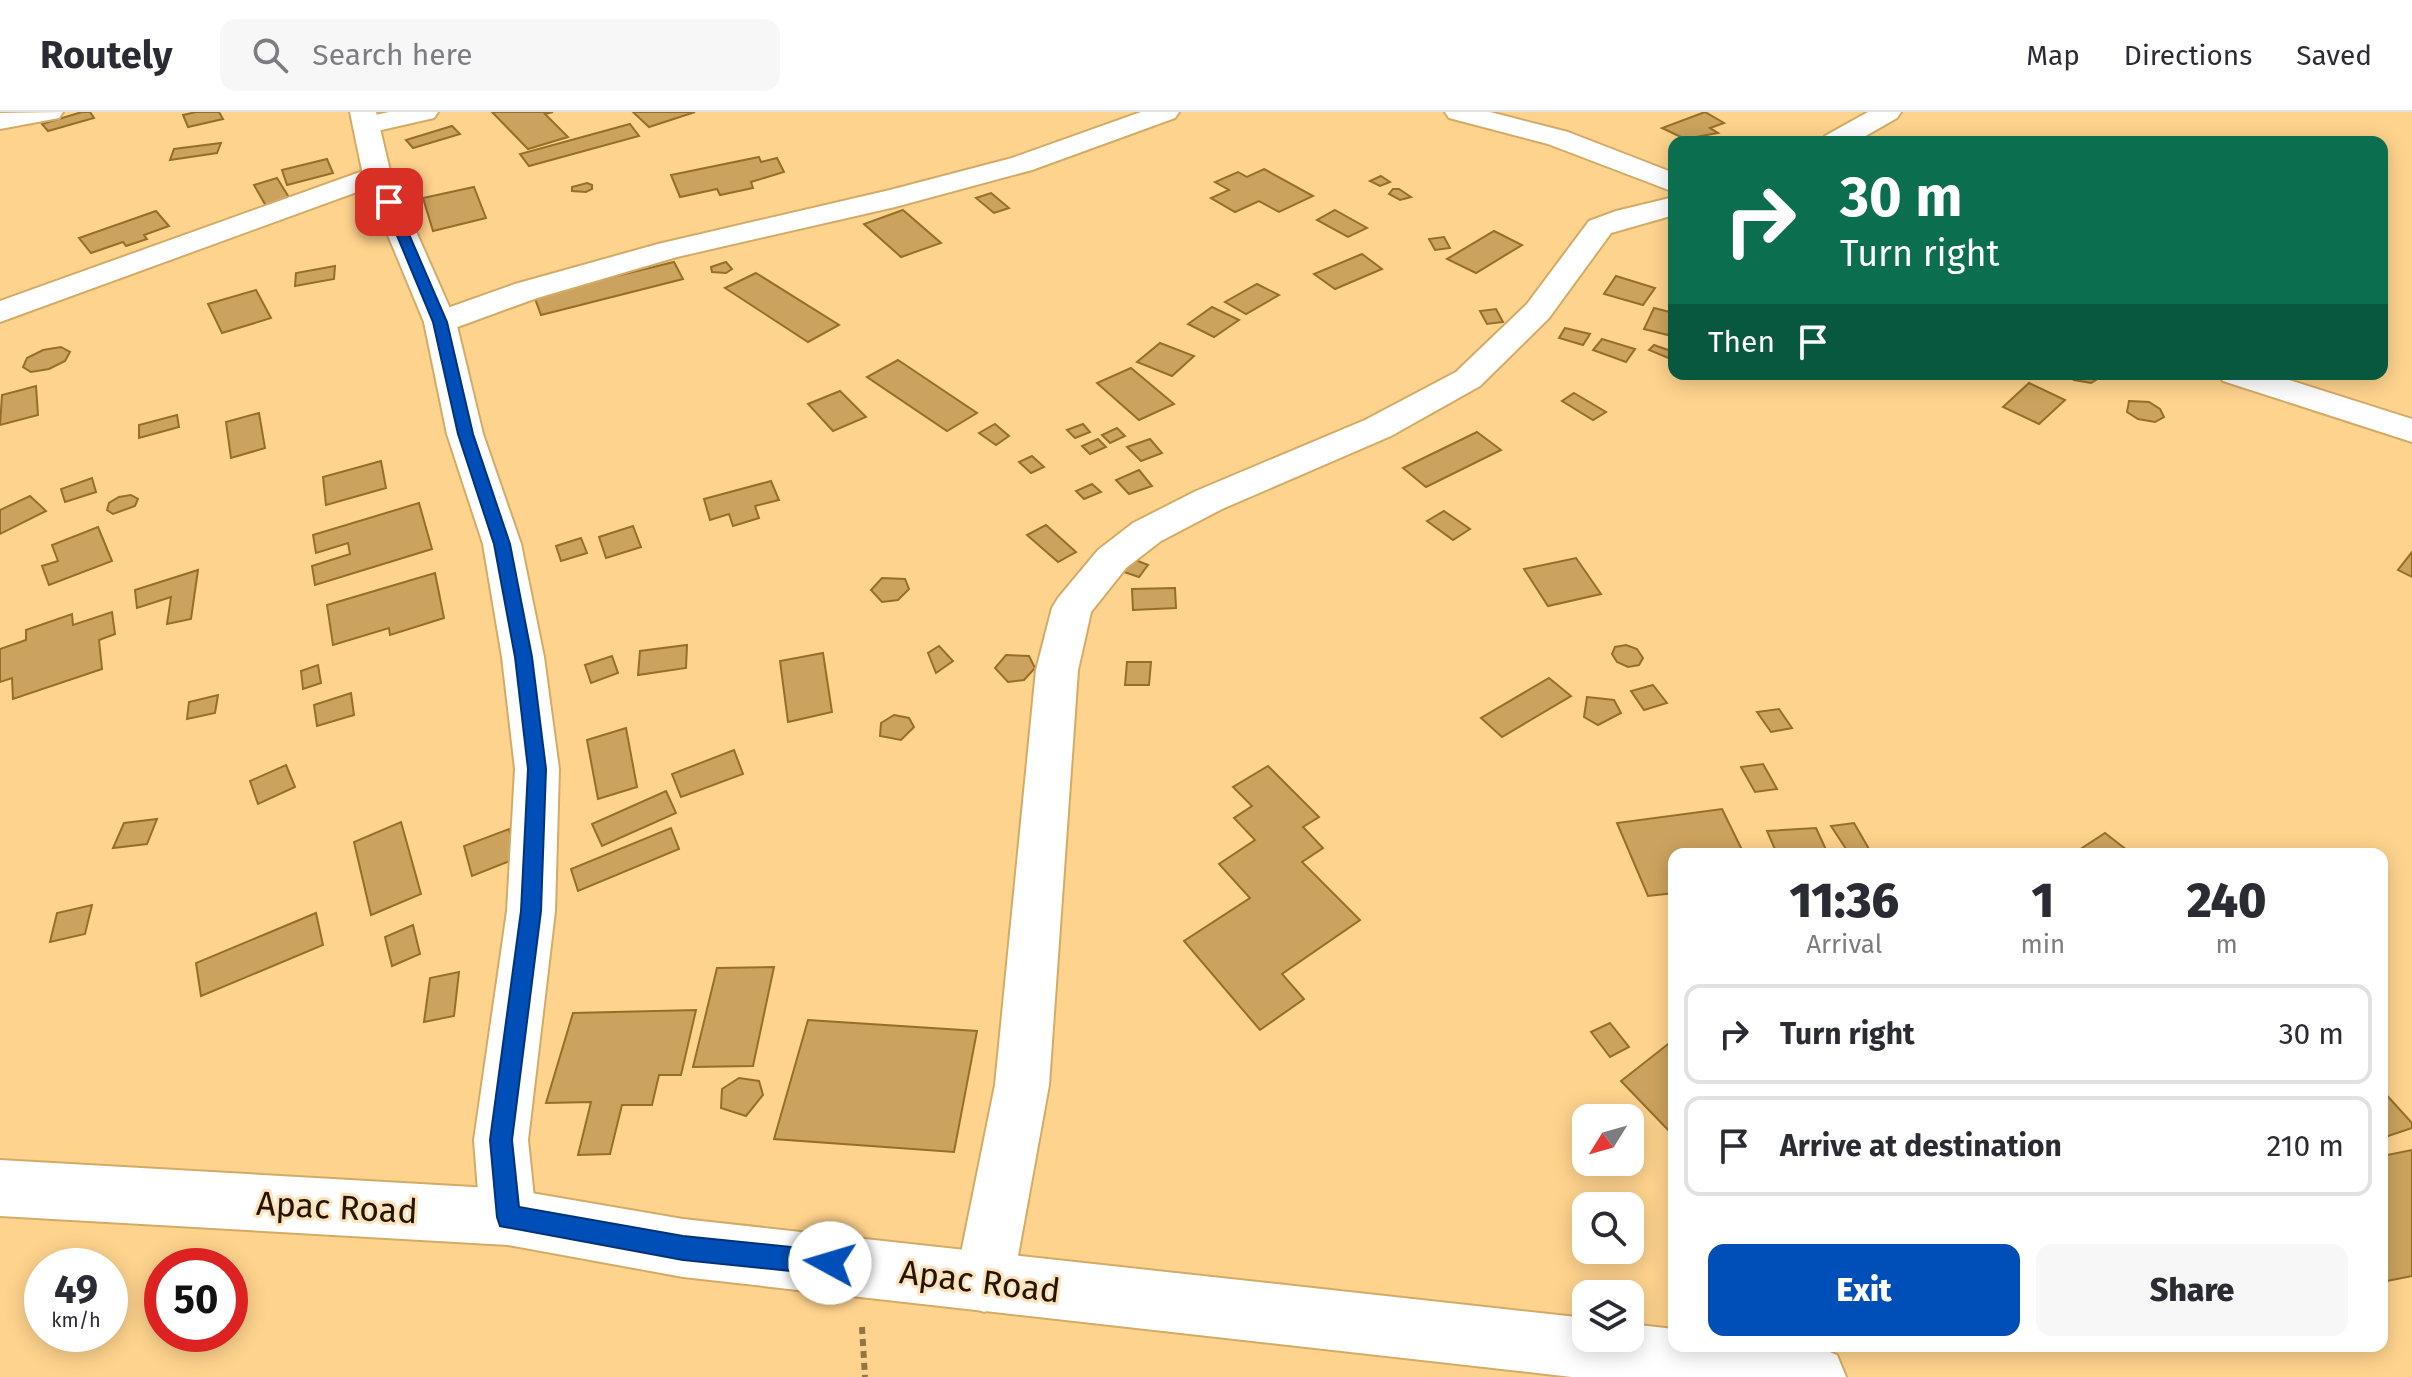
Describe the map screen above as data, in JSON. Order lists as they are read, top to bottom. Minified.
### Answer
{"streets":{"street":["Apac Road"]},"north":"bottom left","page":{"header":"Routely","search":"Search here","nav":["Map","Directions","Saved"],"turn":["30 m","Turn right"],"then":"Then","eta":["11:36","Arrival","1","min","240","m"],"list":[{"name":"Turn right","value":"30 m"},{"name":"Arrive at destination","value":"210 m"}],"buttons":["Exit","Share"],"speed":"49 km/h","limit":"50"}}
